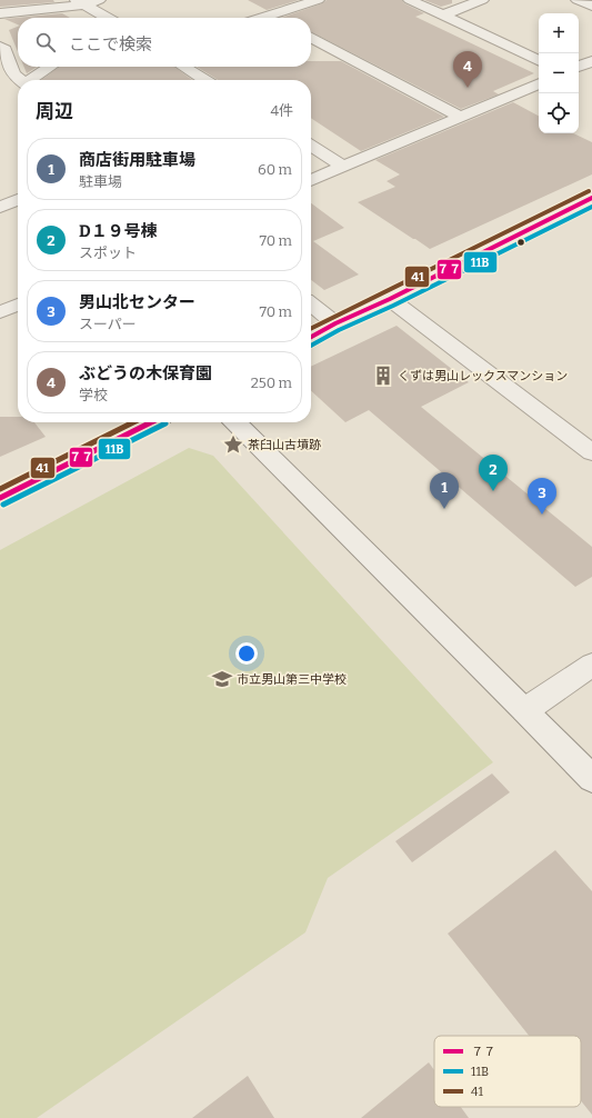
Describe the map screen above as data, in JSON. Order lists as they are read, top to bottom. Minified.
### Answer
{"places":{"building":["くずは男山レックスマンション"],"place":["茶臼山古墳跡"],"school or university":["市立男山第三中学校"]},"lines":["transit line 41","transit line ７７","transit line 11B"],"legend":["７７","11B","41"],"page":{"map_buttons":["+","−"],"search":"ここで検索","pins":["4","2","1","3"],"heading":["周辺","4件"],"list":[{"mark":"1","name":"商店街用駐車場","note":"駐車場","value":"60 m"},{"mark":"2","name":"D１９号棟","note":"スポット","value":"70 m"},{"mark":"3","name":"男山北センター","note":"スーパー","value":"70 m"},{"mark":"4","name":"ぶどうの木保育園","note":"学校","value":"250 m"}]}}
